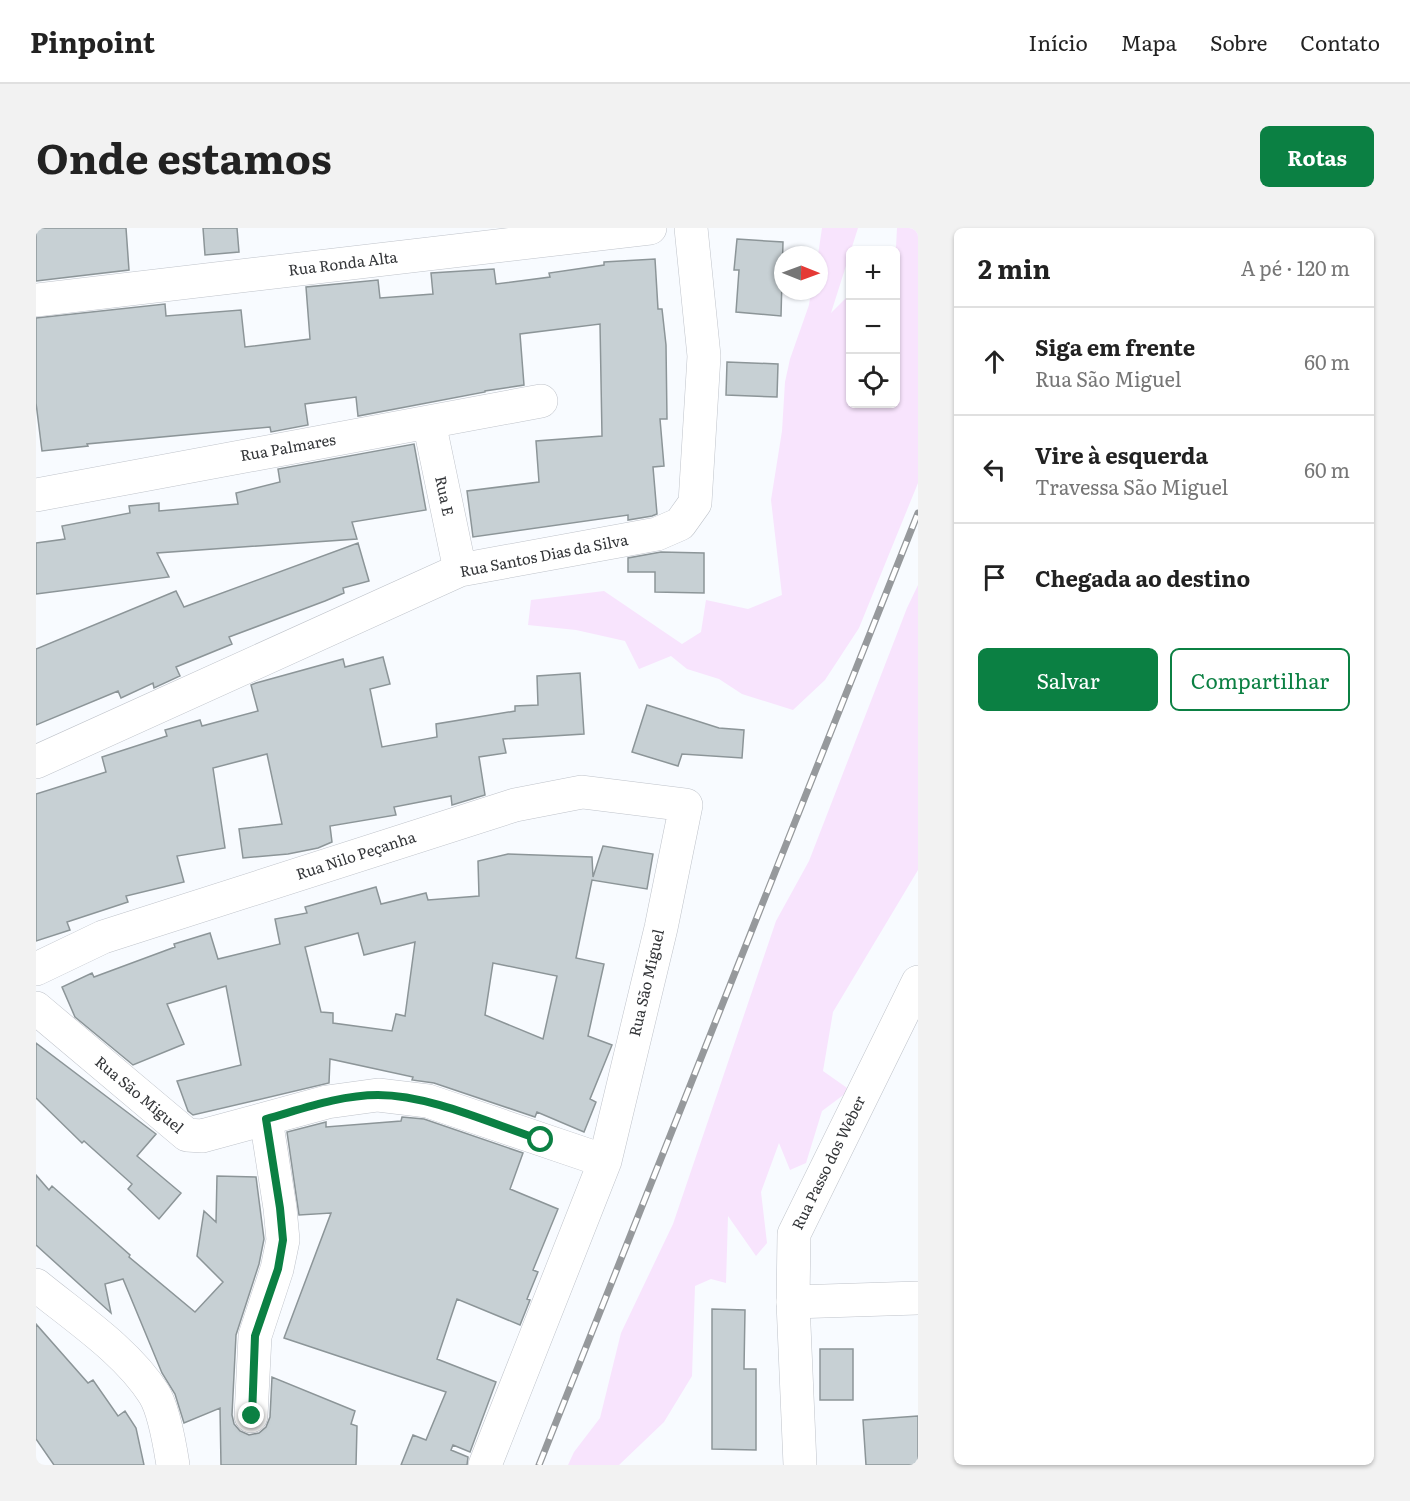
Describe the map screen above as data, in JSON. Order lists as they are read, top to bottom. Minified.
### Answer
{"streets":{"street":["Rua Ronda Alta","Rua Palmares","Rua E","Rua Santos Dias da Silva","Rua Nilo Peçanha","Rua São Miguel","Rua Passo dos Weber"]},"crossings":[["Rua Palmares","Rua E"],["Rua E","Rua Santos Dias da Silva"],["Rua Nilo Peçanha","Rua São Miguel"]],"north":"right","page":{"header":"Pinpoint","nav":["Início","Mapa","Sobre","Contato"],"title":"Onde estamos","buttons":["Rotas",["Salvar","Compartilhar"]],"heading":["2 min","A pé · 120 m"],"map_buttons":["+","−"],"list":[["Siga em frente","Rua São Miguel","60 m"],["Vire à esquerda","Travessa São Miguel","60 m"],"Chegada ao destino"]}}
